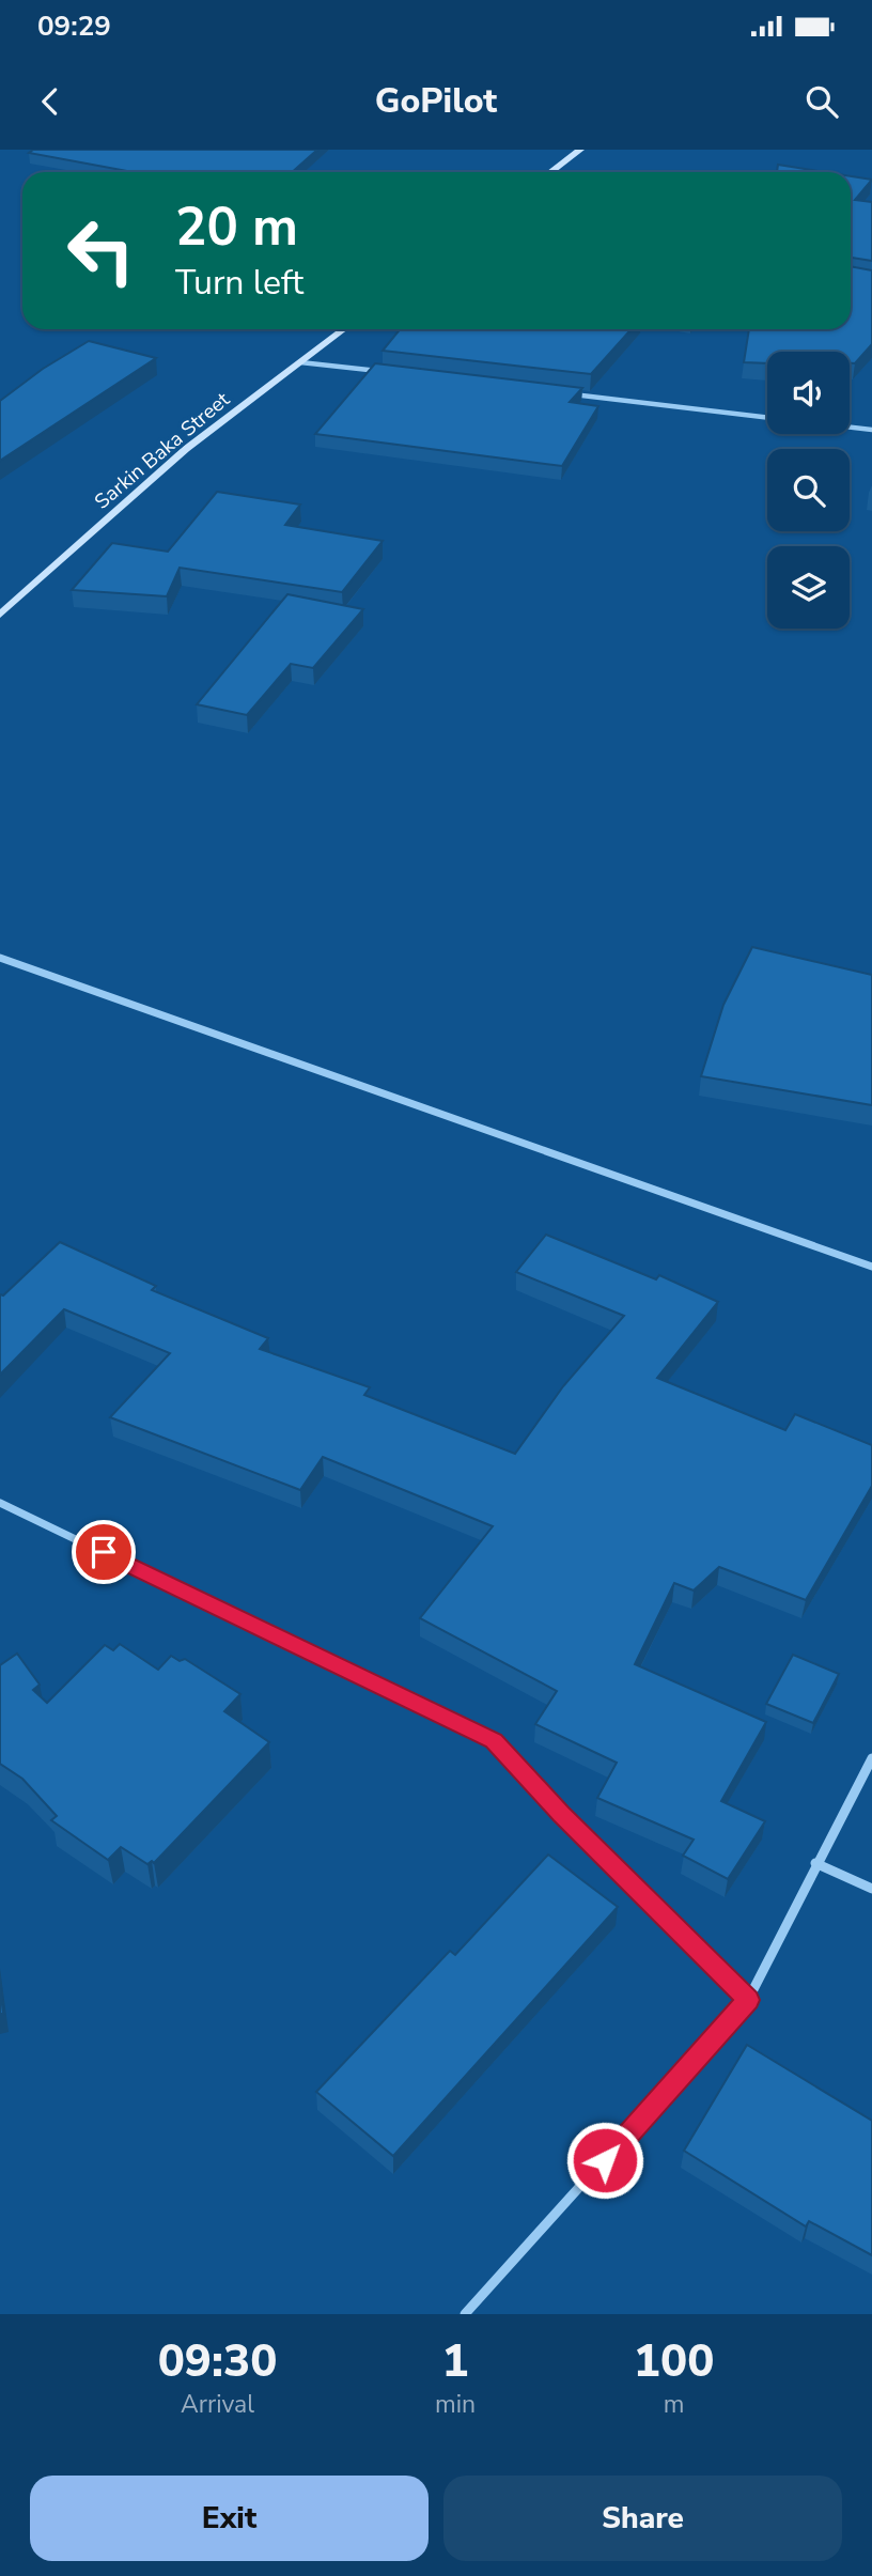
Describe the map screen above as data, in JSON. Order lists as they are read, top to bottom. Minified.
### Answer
{"streets":{"street":["Sarkin Baka Street"]},"page":{"status":"09:29","header":"GoPilot","turn":["20 m","Turn left"],"eta":["09:30","Arrival","1","min","100","m"],"buttons":["Exit","Share"]}}
